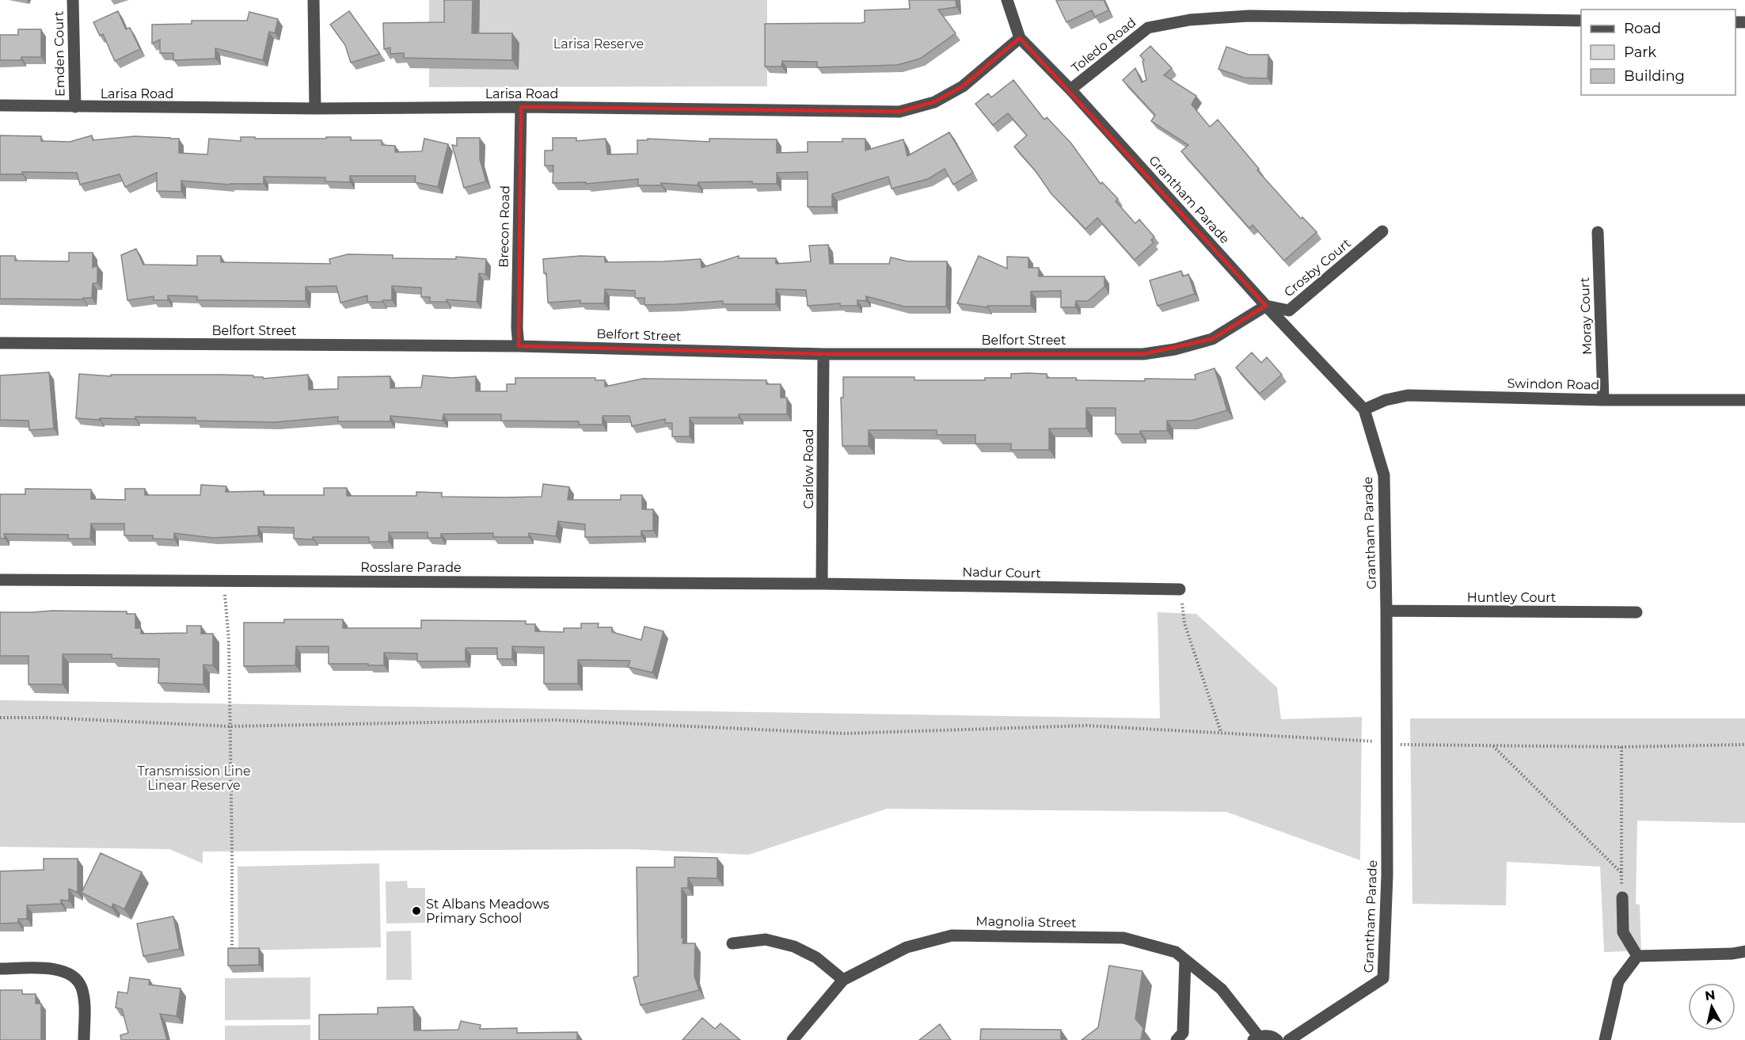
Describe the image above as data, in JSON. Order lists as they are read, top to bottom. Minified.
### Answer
{"streets":{"street":["Toledo Road","Emden Court","Larisa Road","Grantham Parade","Brecon Road","Crosby Court","Moray Court","Belfort Street","Swindon Road","Carlow Road","Rosslare Parade","Nadur Court","Huntley Court","Magnolia Street"]},"crossings":[["Toledo Road","Grantham Parade"],["Emden Court","Larisa Road"],["Larisa Road","Grantham Parade"],["Larisa Road","Brecon Road"],["Grantham Parade","Crosby Court"],["Grantham Parade","Belfort Street"],["Grantham Parade","Swindon Road"],["Grantham Parade","Huntley Court"],["Brecon Road","Belfort Street"],["Crosby Court","Belfort Street"],["Moray Court","Swindon Road"],["Belfort Street","Carlow Road"],["Carlow Road","Rosslare Parade"],["Carlow Road","Nadur Court"],["Rosslare Parade","Nadur Court"]],"parks":["Larisa Reserve","Transmission Line Linear Reserve"],"places":["St Albans Meadows Primary School"],"legend":["Road","Park","Building"],"north":"top"}
